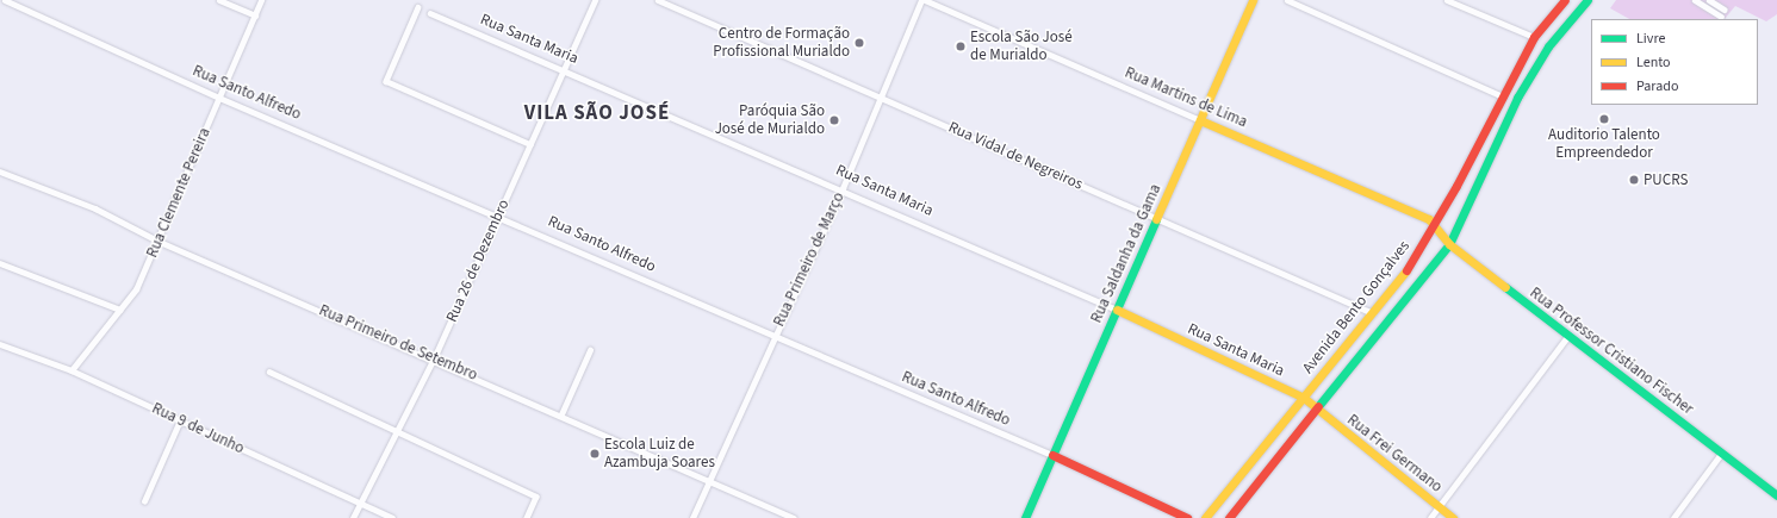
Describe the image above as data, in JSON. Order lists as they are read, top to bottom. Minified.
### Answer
{"streets":{"main road":["Rua Santa Maria","Rua Santo Alfredo","Rua Martins de Lima","Rua Saldanha da Gama","Avenida Bento Gonçalves","Rua Professor Cristiano Fischer","Rua Frei Germano"],"street":["Rua Vidal de Negreiros","Rua Clemente Pereira","Rua Primeiro de Março","Rua 26 de Dezembro","Rua Primeiro de Setembro","Rua 9 de Junho"]},"crossings":[["Rua Santa Maria","Rua Saldanha da Gama"],["Rua Santa Maria","Rua Primeiro de Março"],["Rua Santa Maria","Rua 26 de Dezembro"],["Rua Santa Maria","Avenida Bento Gonçalves"],["Rua Santa Maria","Rua Frei Germano"],["Rua Santo Alfredo","Rua Clemente Pereira"],["Rua Santo Alfredo","Rua Saldanha da Gama"],["Rua Santo Alfredo","Rua Primeiro de Março"],["Rua Santo Alfredo","Rua 26 de Dezembro"],["Rua Martins de Lima","Rua Saldanha da Gama"],["Rua Martins de Lima","Rua Primeiro de Março"],["Rua Martins de Lima","Avenida Bento Gonçalves"],["Rua Martins de Lima","Rua Professor Cristiano Fischer"],["Rua Vidal de Negreiros","Rua Saldanha da Gama"],["Rua Vidal de Negreiros","Rua Primeiro de Março"],["Rua Vidal de Negreiros","Avenida Bento Gonçalves"],["Rua Clemente Pereira","Rua Primeiro de Setembro"],["Rua Clemente Pereira","Rua 9 de Junho"],["Rua Primeiro de Março","Rua Primeiro de Setembro"],["Rua 26 de Dezembro","Rua Primeiro de Setembro"],["Rua 26 de Dezembro","Rua 9 de Junho"],["Avenida Bento Gonçalves","Rua Professor Cristiano Fischer"]],"districts":["VILA SÃO JOSÉ"],"places":["Centro de Formação Profissional Murialdo","Escola São José de Murialdo","Auditorio Talento Empreendedor","Paróquia São José de Murialdo","PUCRS","Escola Luiz de Azambuja Soares"],"legend":["Livre","Lento","Parado"]}
